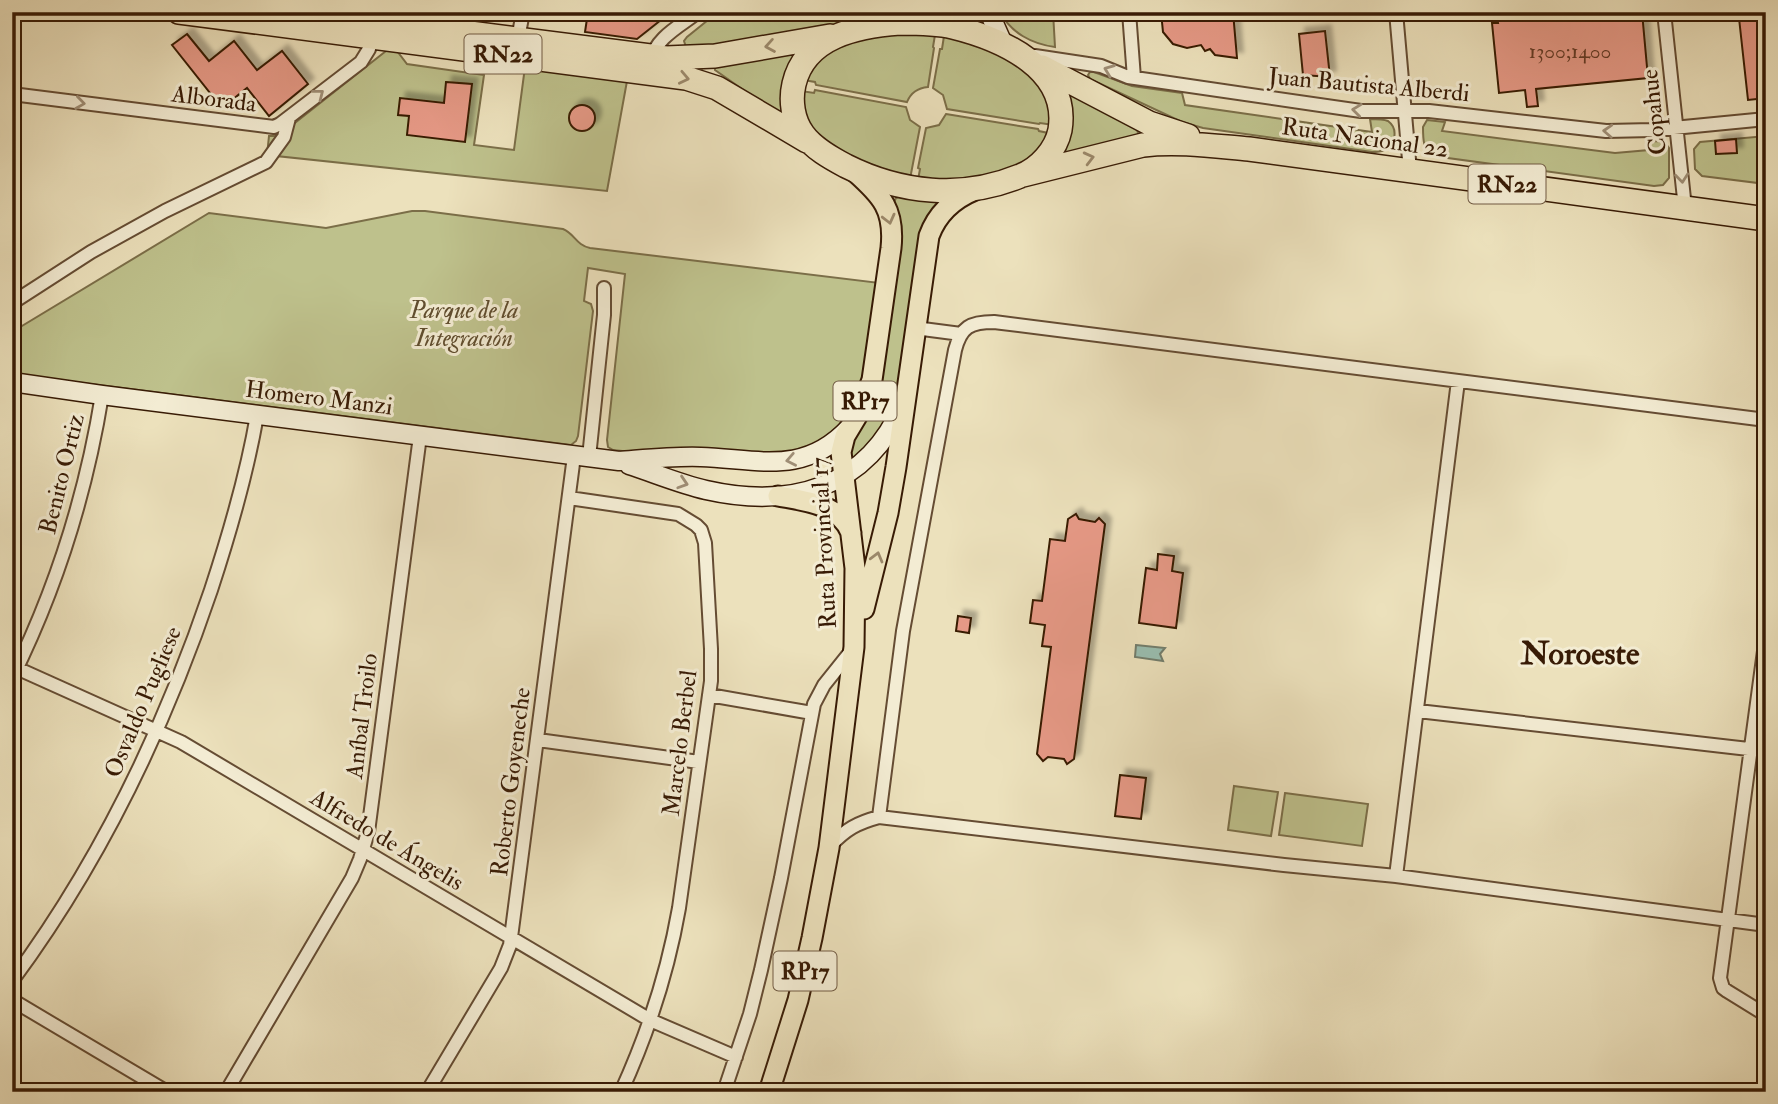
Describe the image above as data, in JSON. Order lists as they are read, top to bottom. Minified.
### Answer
{"streets":{"highway":["RN22","Ruta Nacional 22"],"main road":["Homero Manzi","RP17","Ruta Provincial 17"],"street":["Juan Bautista Alberdi","Alborada","Copahue","Benito Ortiz","Osvaldo Pugliese","Aníbal Troilo","Marcelo Berbel","Roberto Goyeneche","Alfredo de Ángelis"]},"crossings":[["RN22","Juan Bautista Alberdi"],["RN22","Alborada"],["RN22","Ruta Nacional 22"],["RN22","Ruta Provincial 17"],["Juan Bautista Alberdi","Copahue"],["Juan Bautista Alberdi","Ruta Nacional 22"],["Juan Bautista Alberdi","Ruta Provincial 17"],["Copahue","Ruta Nacional 22"],["Ruta Nacional 22","Ruta Provincial 17"],["Homero Manzi","Benito Ortiz"],["Homero Manzi","Ruta Provincial 17"],["Homero Manzi","Osvaldo Pugliese"],["Homero Manzi","Aníbal Troilo"],["Homero Manzi","Roberto Goyeneche"],["Benito Ortiz","Alfredo de Ángelis"],["Osvaldo Pugliese","Alfredo de Ángelis"],["Aníbal Troilo","Alfredo de Ángelis"],["Marcelo Berbel","Roberto Goyeneche"],["Marcelo Berbel","Alfredo de Ángelis"],["Roberto Goyeneche","Alfredo de Ángelis"]],"one_way":["Juan Bautista Alberdi","Alborada","Copahue"],"districts":["Noroeste"],"parks":["Parque de la Integración"],"house_numbers":["1300;1400"]}
